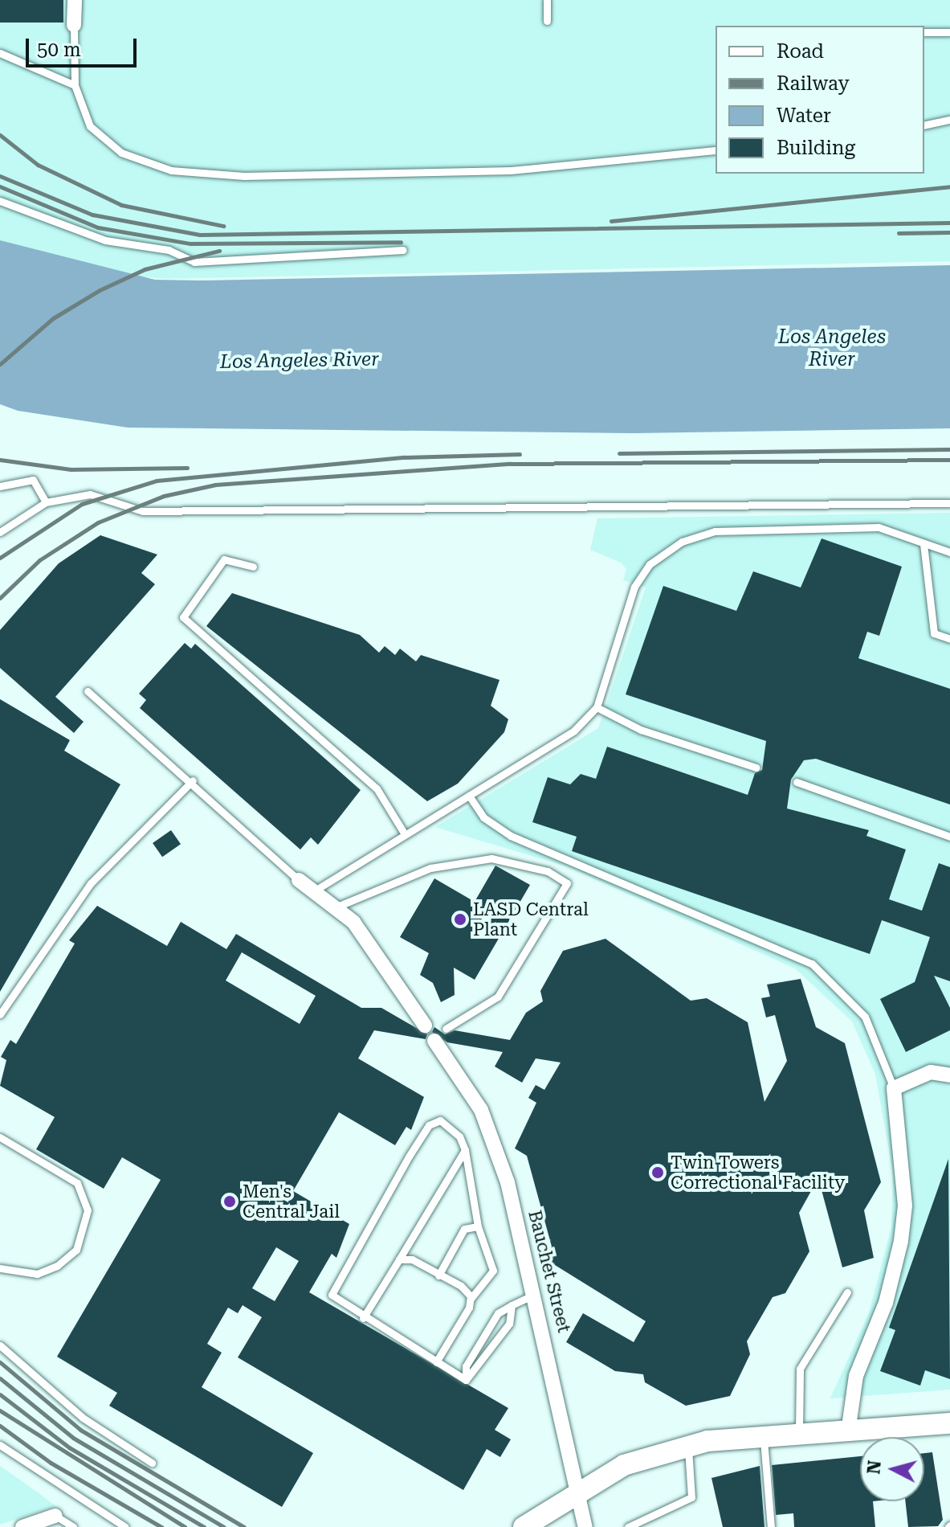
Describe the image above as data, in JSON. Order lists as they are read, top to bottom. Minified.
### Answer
{"streets":{"street":["Bauchet Street"]},"water":["Los Angeles River"],"places":["LASD Central Plant","Twin Towers Correctional Facility","Men's Central Jail"],"legend":["Road","Railway","Water","Building"],"scale_bar":"50 m","north":"left"}
